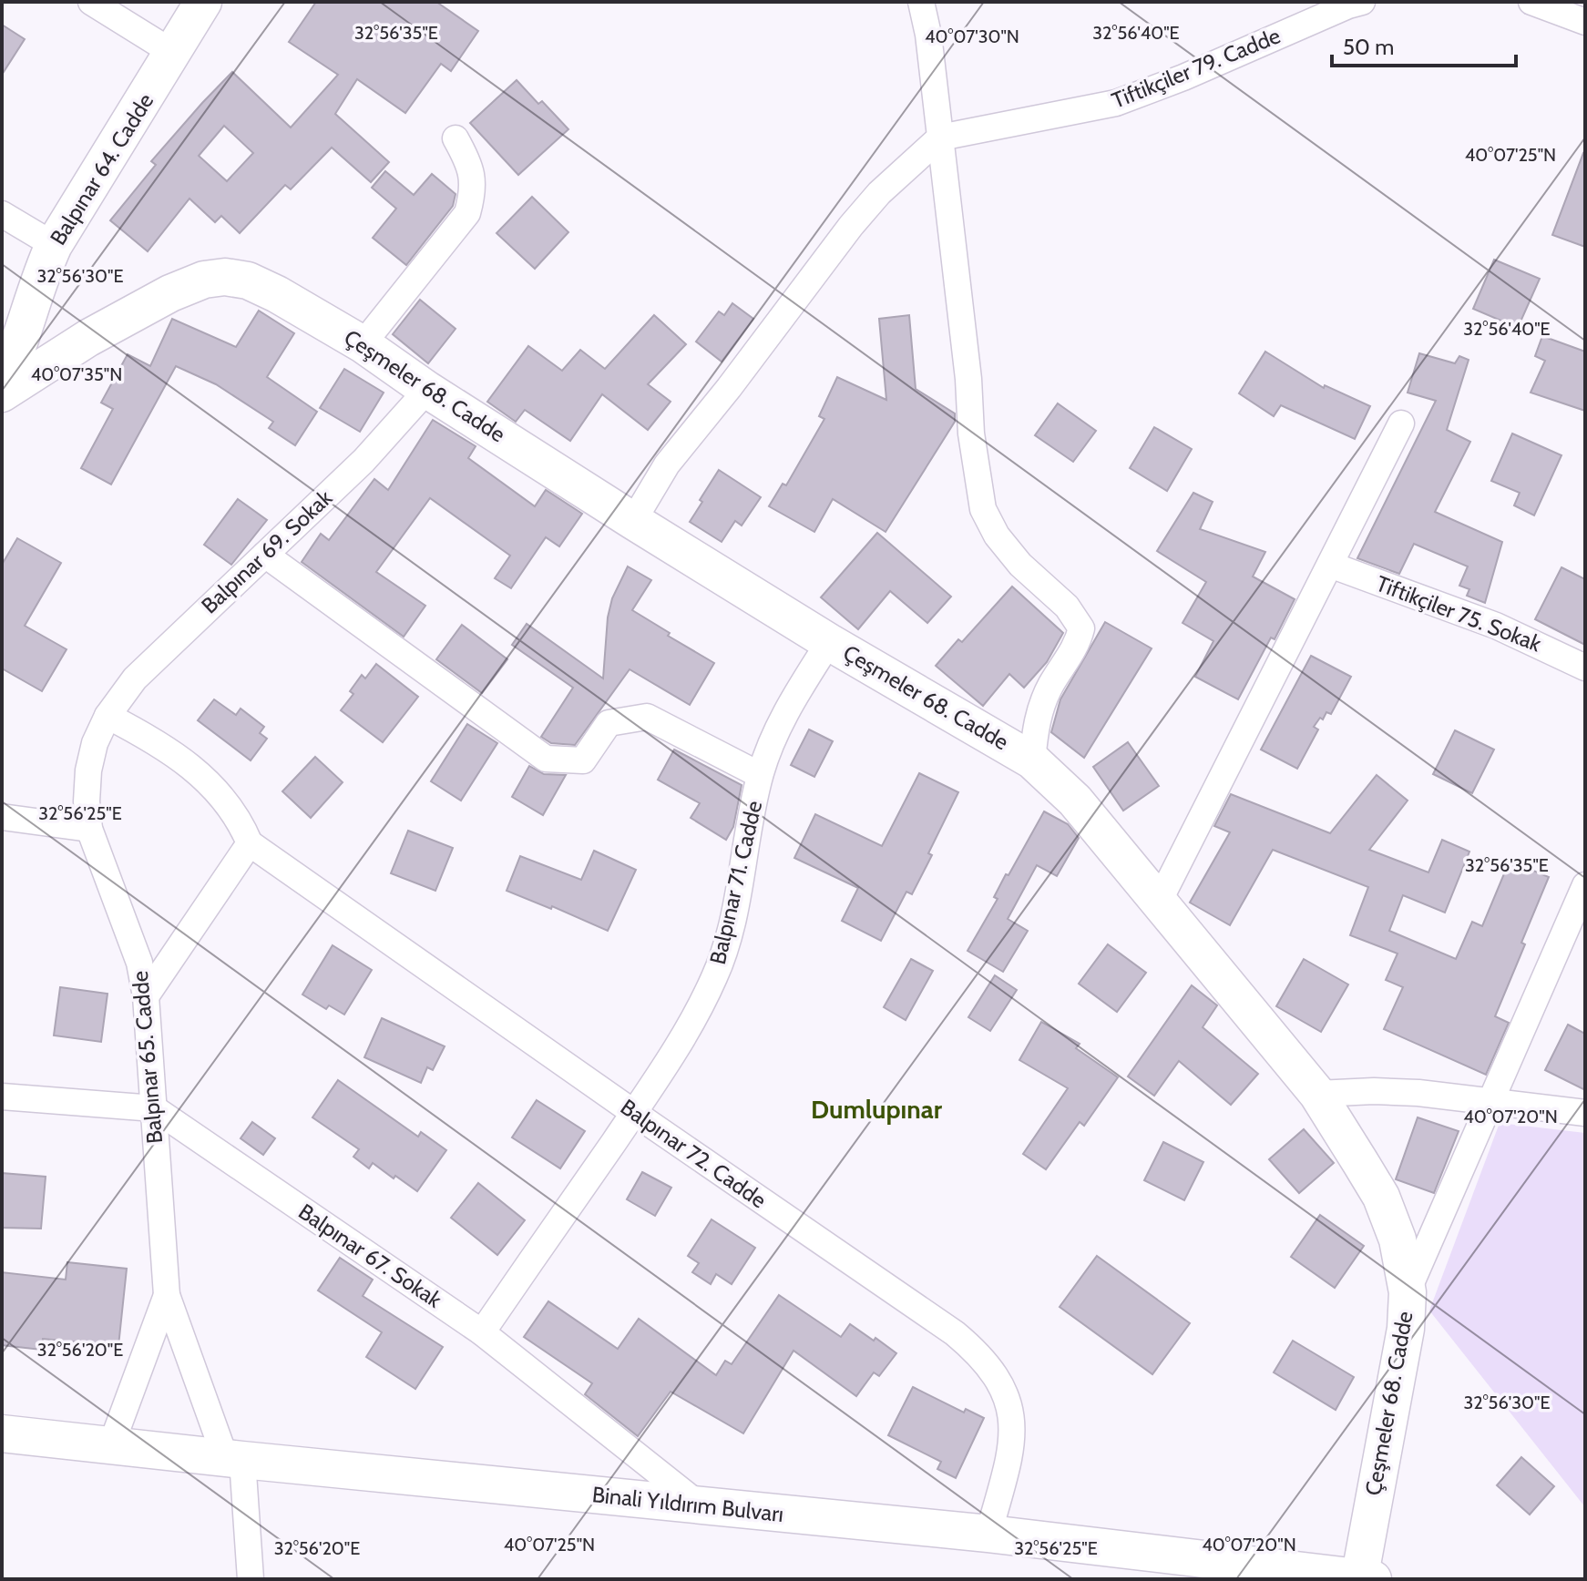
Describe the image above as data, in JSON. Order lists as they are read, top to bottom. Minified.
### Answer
{"streets":{"street":["Tiftikçiler 79. Cadde","Balpınar 64. Cadde","Çeşmeler 68. Cadde","Balpınar 69. Sokak","Tiftikçiler 75. Sokak","Balpınar 71. Cadde","Balpınar 65. Cadde","Balpınar 72. Cadde","Balpınar 67. Sokak","Binali Yıldırım Bulvarı"]},"crossings":[["Çeşmeler 68. Cadde","Balpınar 69. Sokak"],["Çeşmeler 68. Cadde","Balpınar 71. Cadde"],["Çeşmeler 68. Cadde","Binali Yıldırım Bulvarı"],["Balpınar 69. Sokak","Balpınar 65. Cadde"],["Balpınar 71. Cadde","Balpınar 72. Cadde"],["Balpınar 71. Cadde","Balpınar 67. Sokak"],["Balpınar 65. Cadde","Balpınar 67. Sokak"],["Balpınar 65. Cadde","Binali Yıldırım Bulvarı"],["Balpınar 72. Cadde","Binali Yıldırım Bulvarı"],["Balpınar 67. Sokak","Binali Yıldırım Bulvarı"]],"districts":["Dumlupınar"],"scale_bar":"50 m","coordinates":["32°56'35\"E","32°56'40\"E","40°07'30\"N","40°07'25\"N","32°56'30\"E","40°07'35\"N","32°56'25\"E","40°07'20\"N","32°56'20\"E"]}
